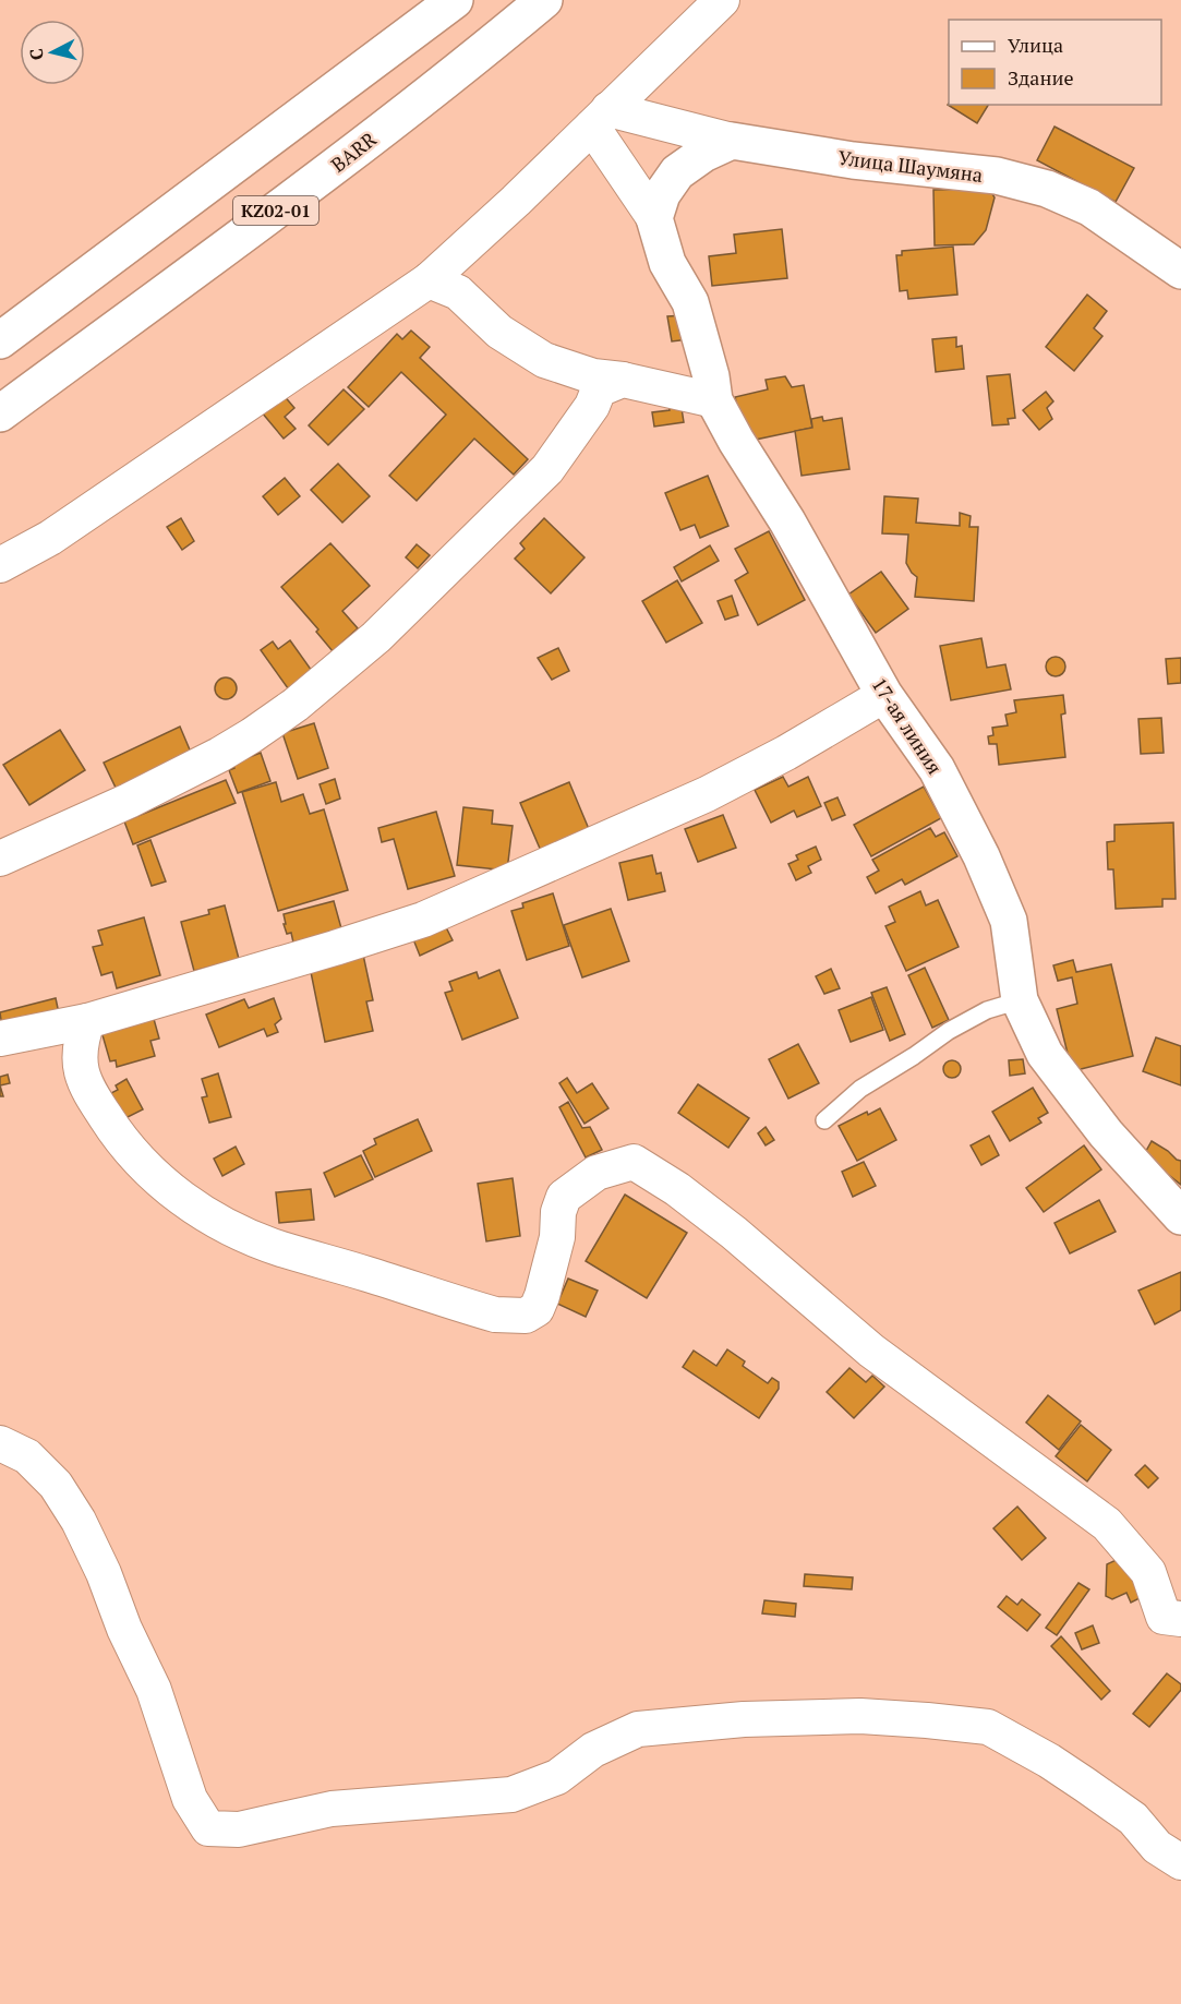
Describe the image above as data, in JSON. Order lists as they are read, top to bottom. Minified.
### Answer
{"streets":{"main road":["BARR","Улица Шаумяна","KZ02-01","17-ая линия"]},"legend":["Улица","Здание"],"north":"left"}
